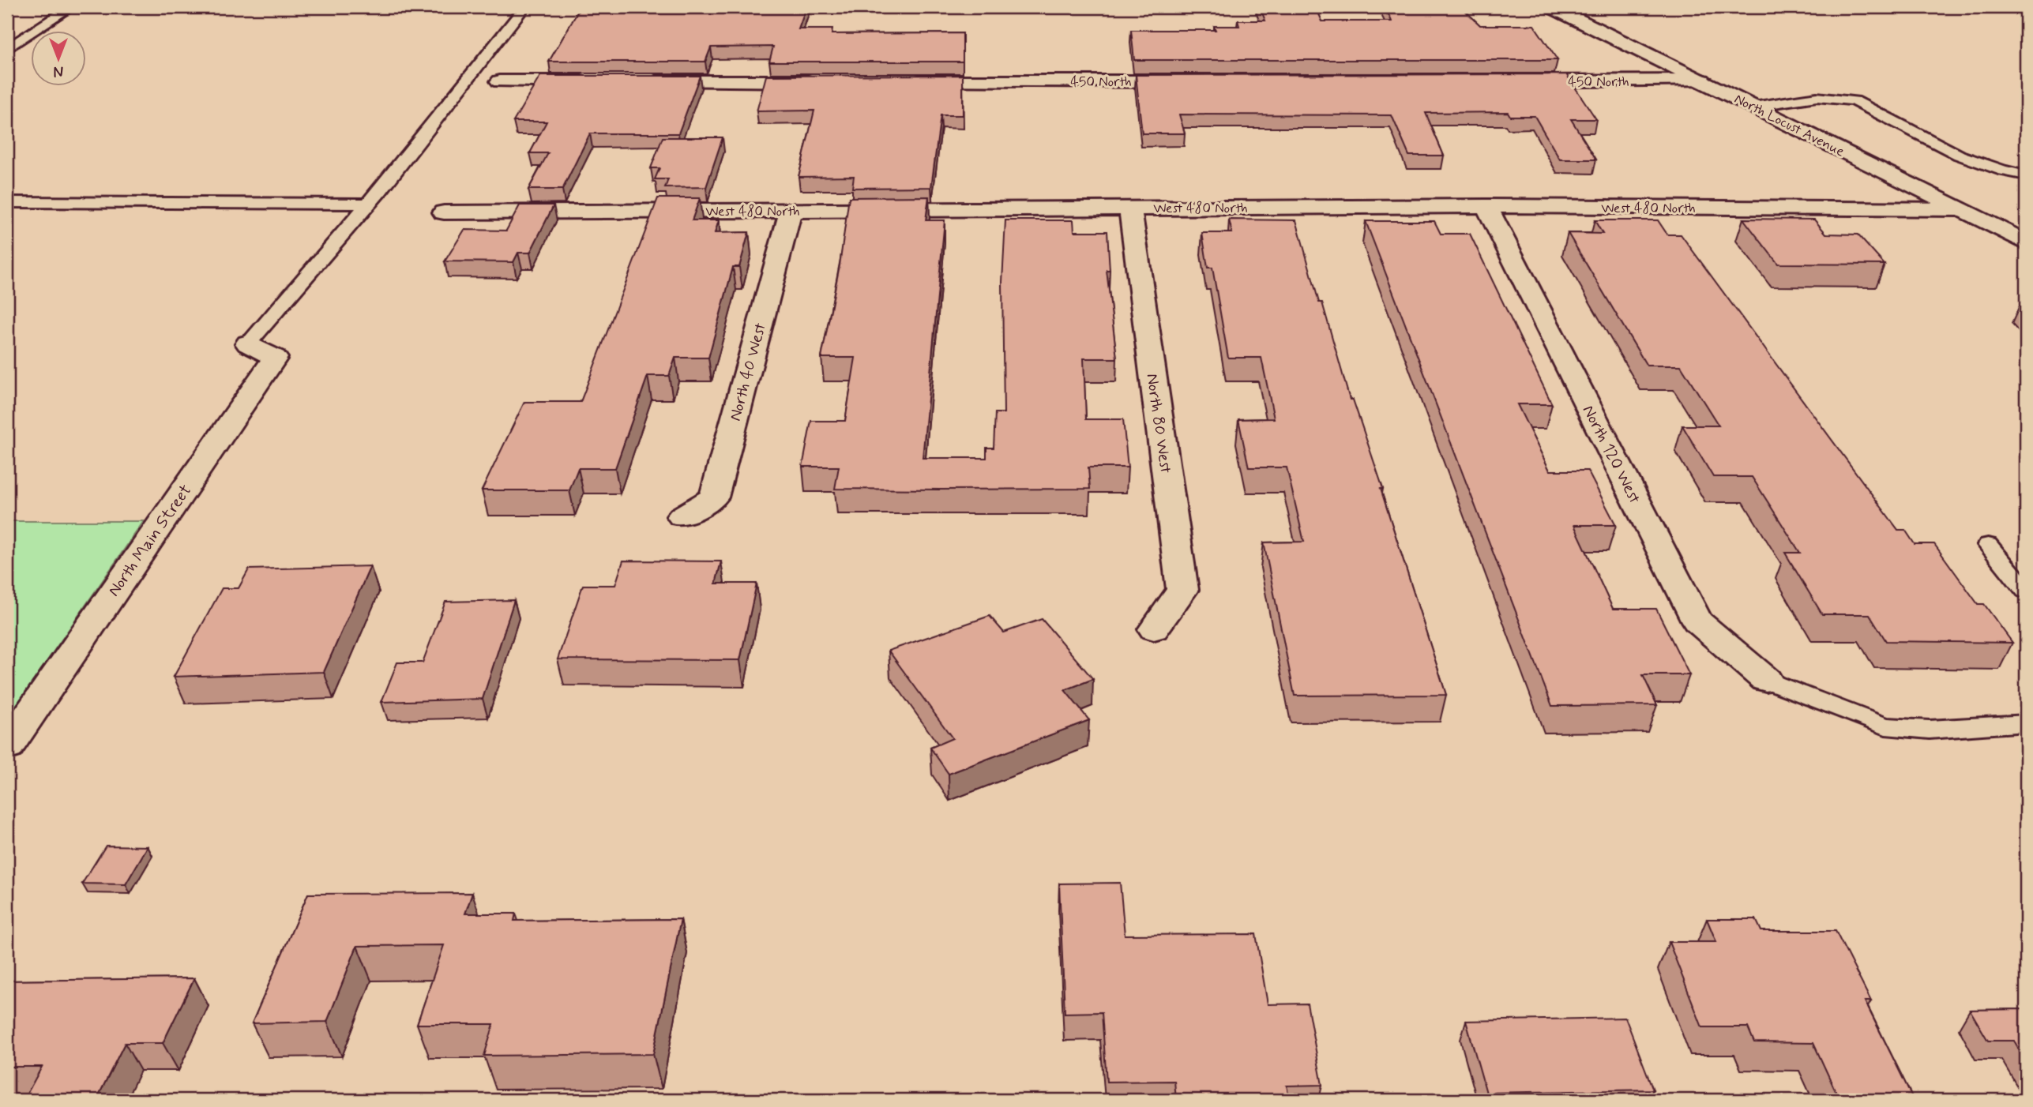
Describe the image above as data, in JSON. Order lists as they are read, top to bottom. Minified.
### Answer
{"streets":{"street":["450 North","North Locust Avenue","West 480 North","North 40 West","North 80 West","North 120 West","North Main Street"]},"crossings":[["450 North","North Locust Avenue"],["North Locust Avenue","West 480 North"],["West 480 North","North 40 West"],["West 480 North","North 80 West"],["West 480 North","North 120 West"]],"north":"bottom"}
